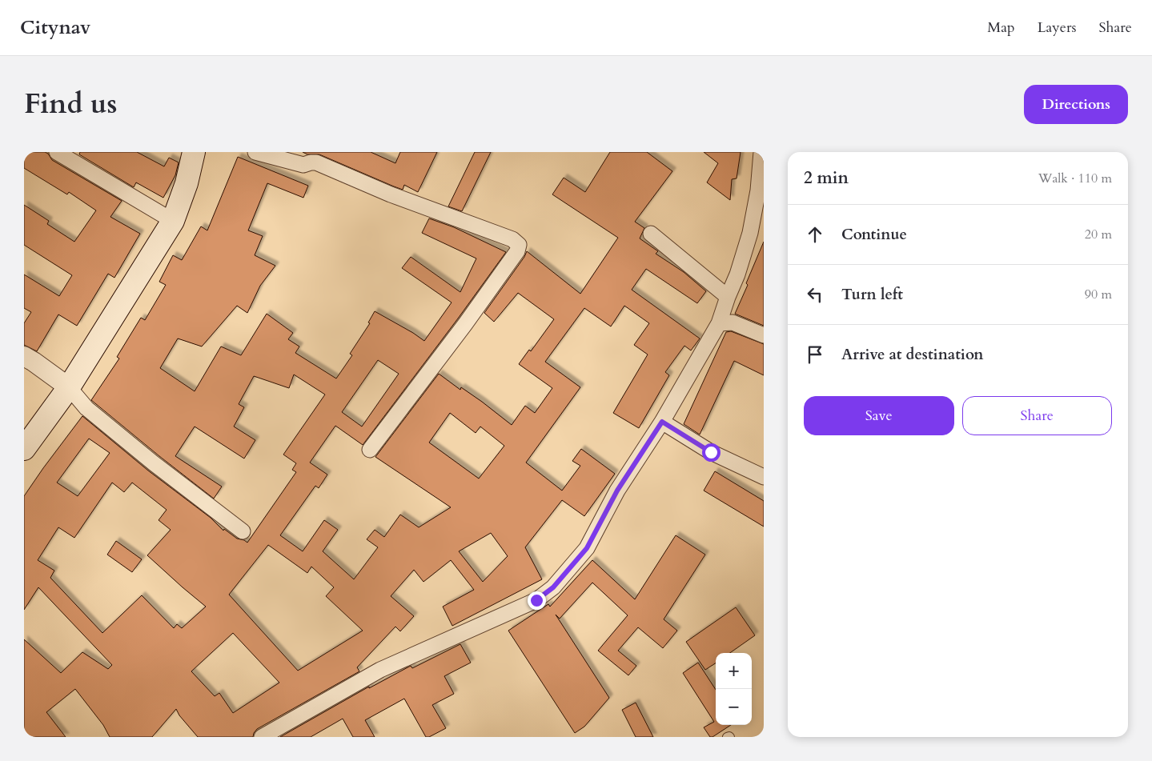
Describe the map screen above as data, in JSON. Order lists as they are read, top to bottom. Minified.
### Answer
{"page":{"header":"Citynav","nav":["Map","Layers","Share"],"title":"Find us","buttons":["Directions",["Save","Share"]],"heading":["2 min","Walk · 110 m"],"list":[["Continue","20 m"],["Turn left","90 m"],"Arrive at destination"],"map_buttons":["+","−"]}}
